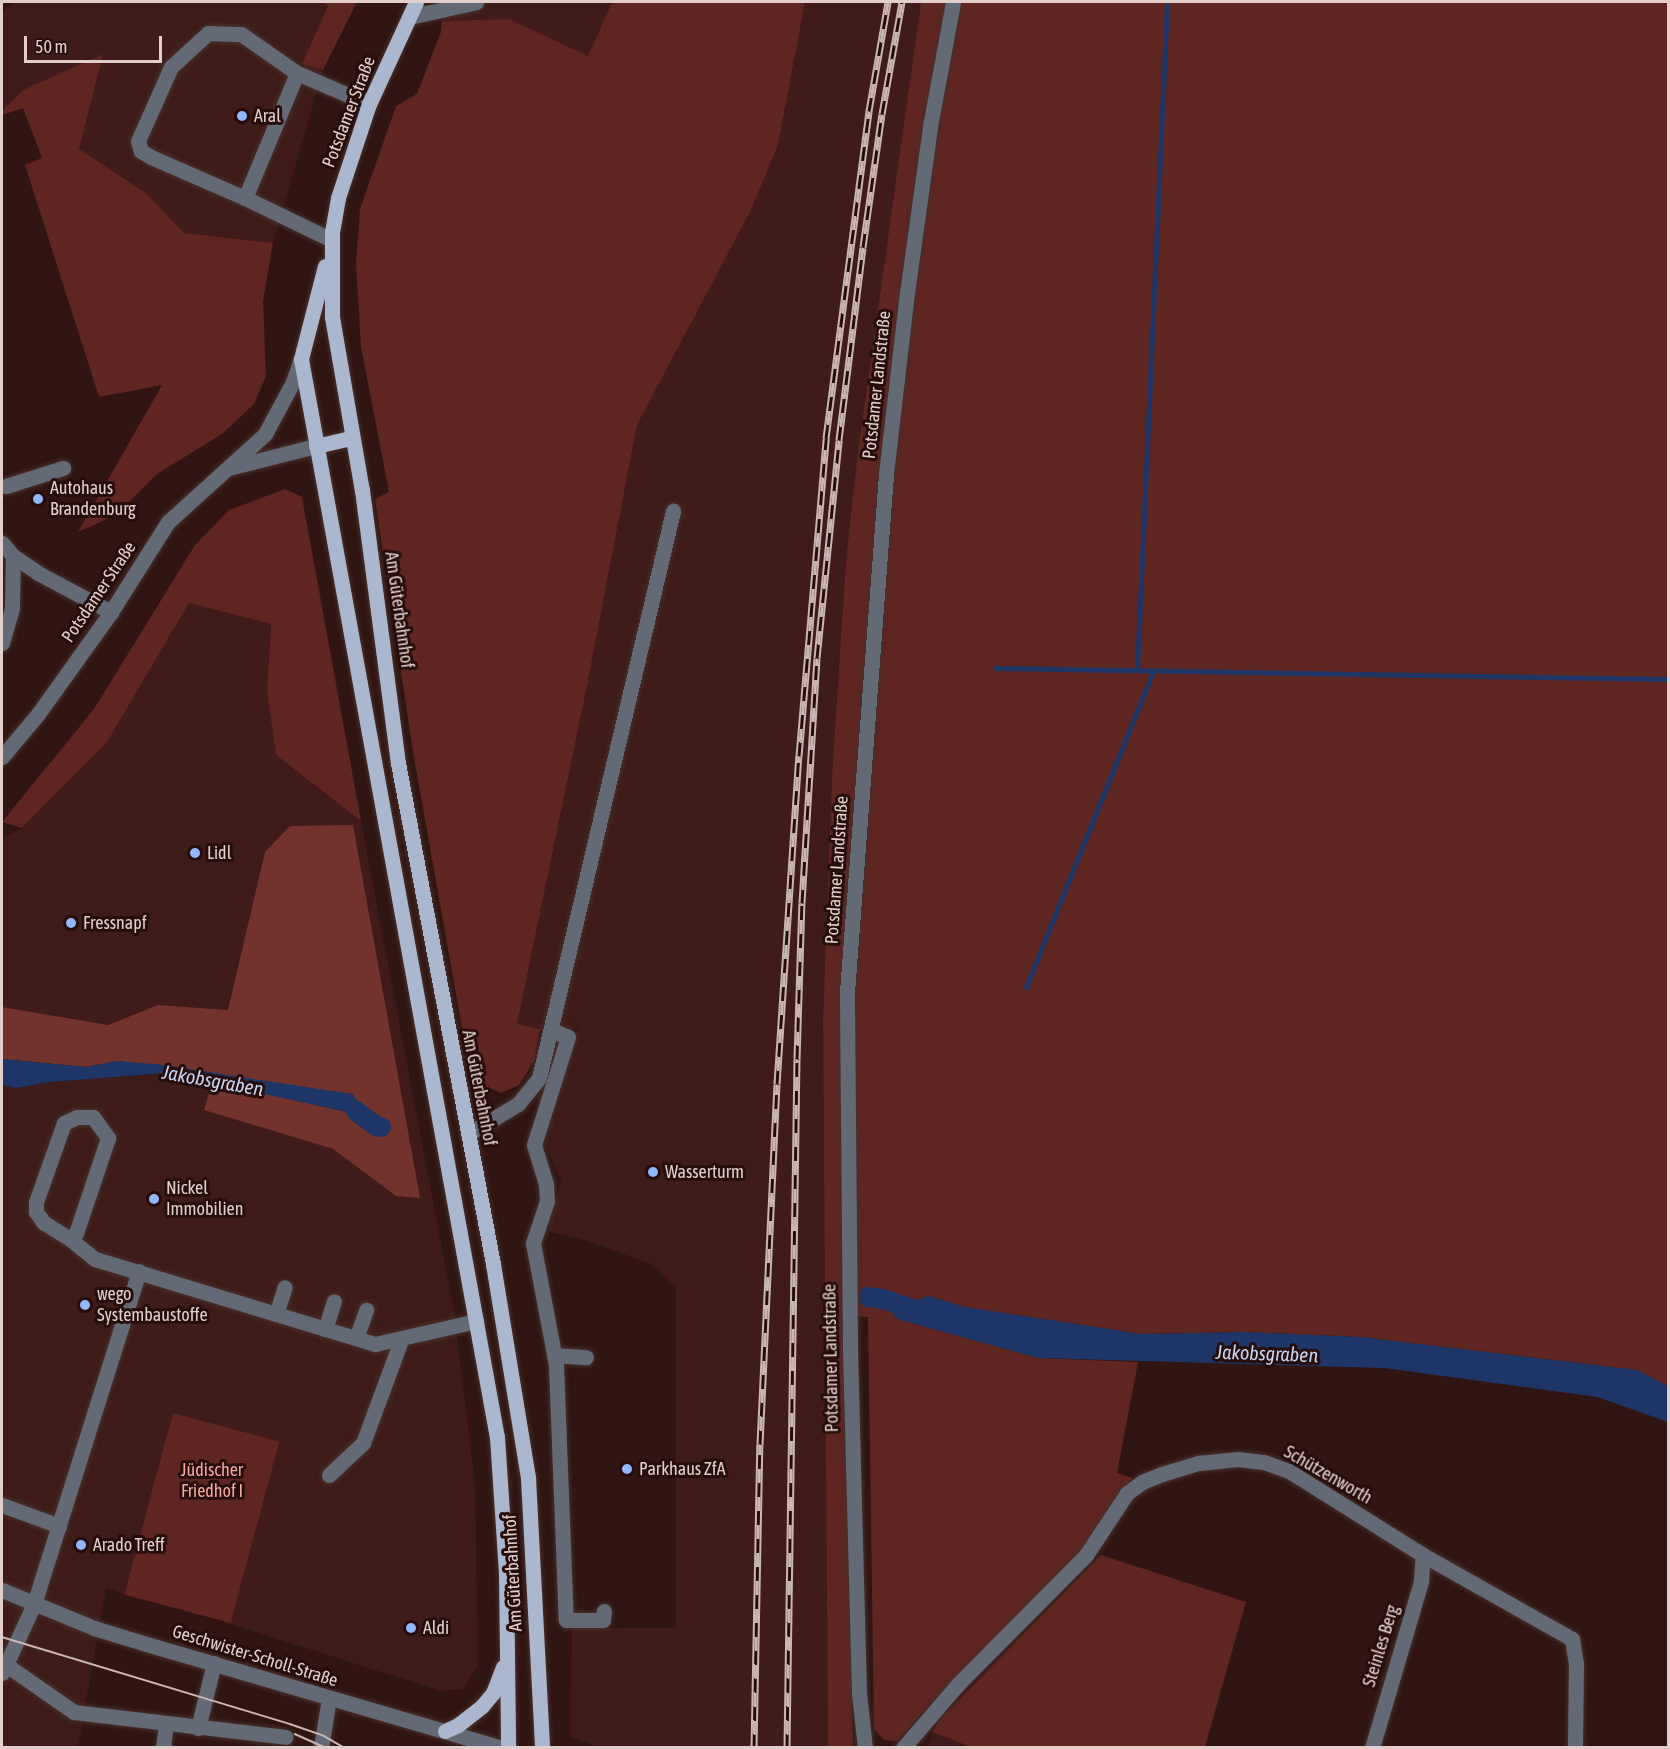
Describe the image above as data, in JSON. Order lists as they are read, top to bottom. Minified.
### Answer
{"streets":{"main road":["Potsdamer Straße","Am Güterbahnhof"],"street":["Potsdamer Landstraße","Schützenworth","Steinles Berg","Geschwister-Scholl-Straße"]},"crossings":[["Potsdamer Straße","Am Güterbahnhof"],["Schützenworth","Steinles Berg"]],"water":["Jakobsgraben"],"parks":["Jüdischer Friedhof I"],"places":["Aral","Autohaus Brandenburg","Lidl","Fressnapf","Wasserturm","Nickel Immobilien","wego Systembaustoffe","Parkhaus ZfA","Arado Treff","Aldi"],"scale_bar":"50 m"}
